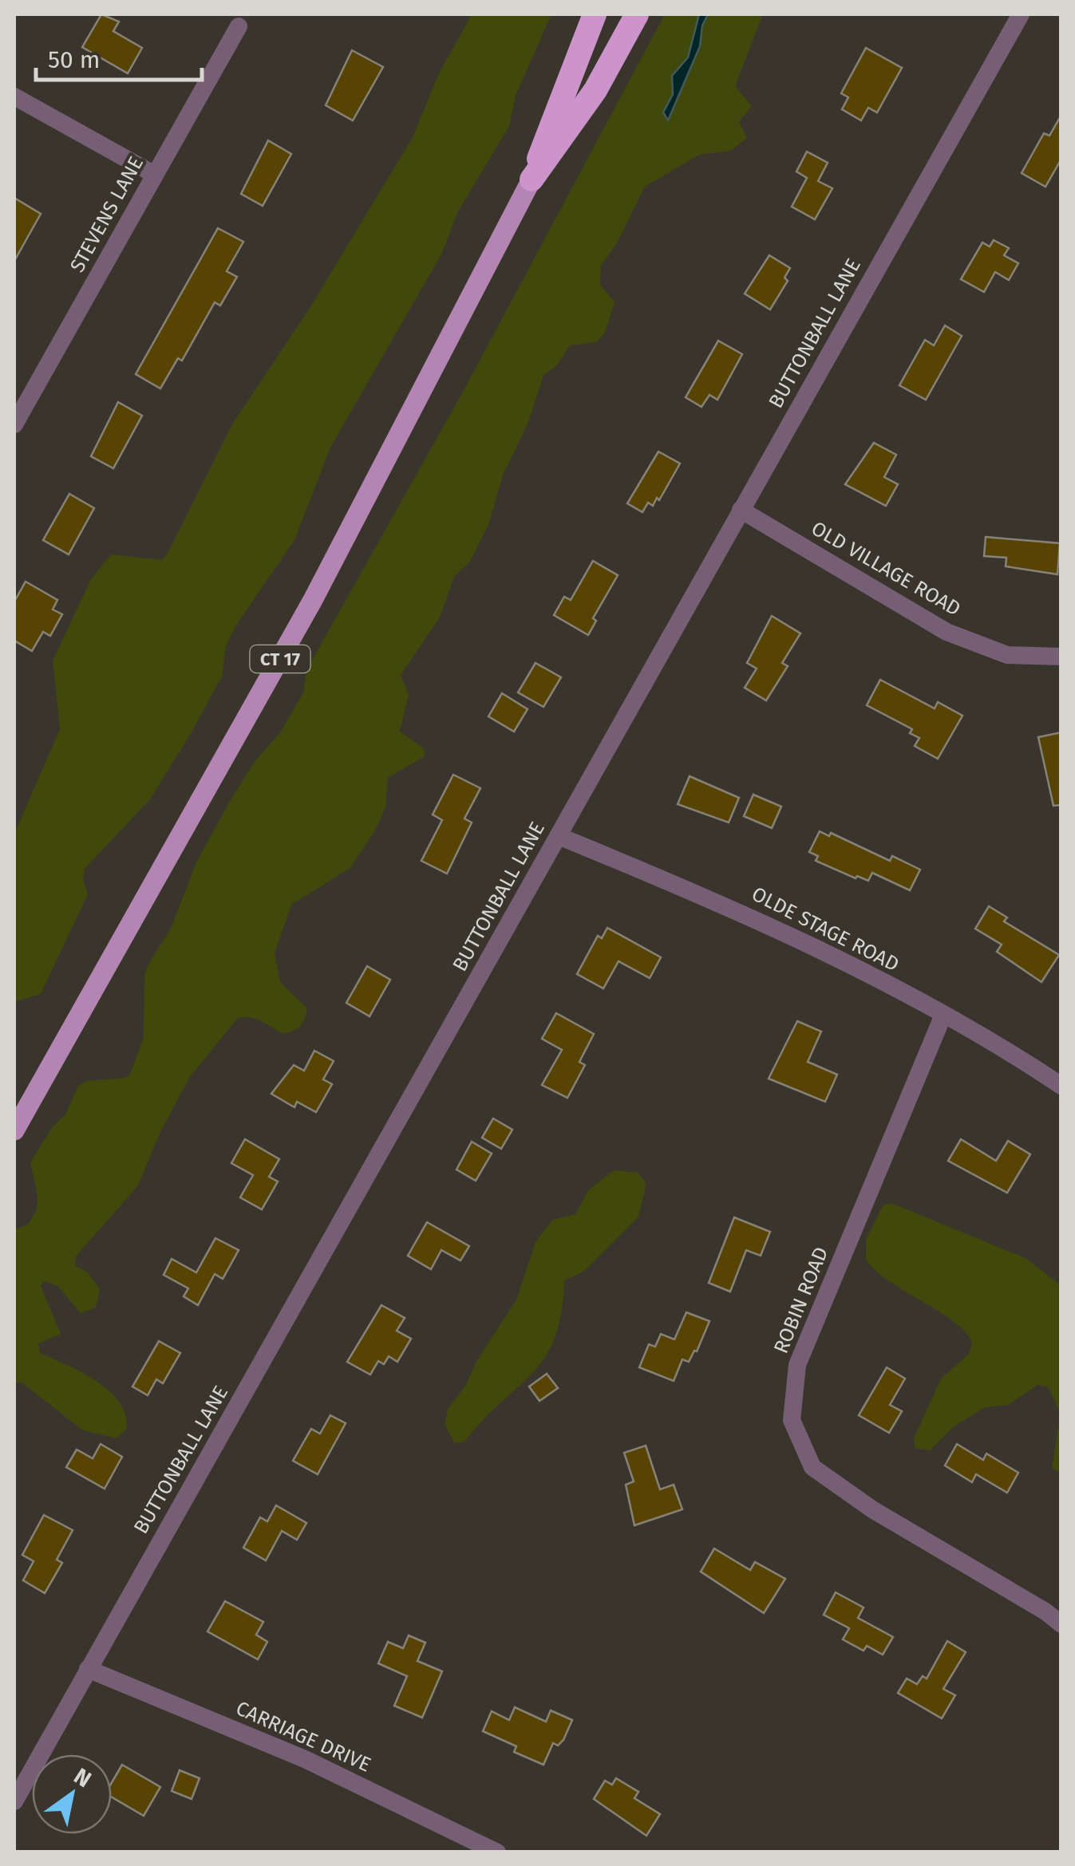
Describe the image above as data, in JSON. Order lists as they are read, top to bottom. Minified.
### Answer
{"streets":{"highway":["CT 17"],"street":["STEVENS LANE","BUTTONBALL LANE","OLD VILLAGE ROAD","OLDE STAGE ROAD","ROBIN ROAD","CARRIAGE DRIVE"]},"crossings":[["BUTTONBALL LANE","OLD VILLAGE ROAD"],["BUTTONBALL LANE","OLDE STAGE ROAD"],["BUTTONBALL LANE","CARRIAGE DRIVE"],["OLDE STAGE ROAD","ROBIN ROAD"]],"scale_bar":"50 m","north":"top right"}
